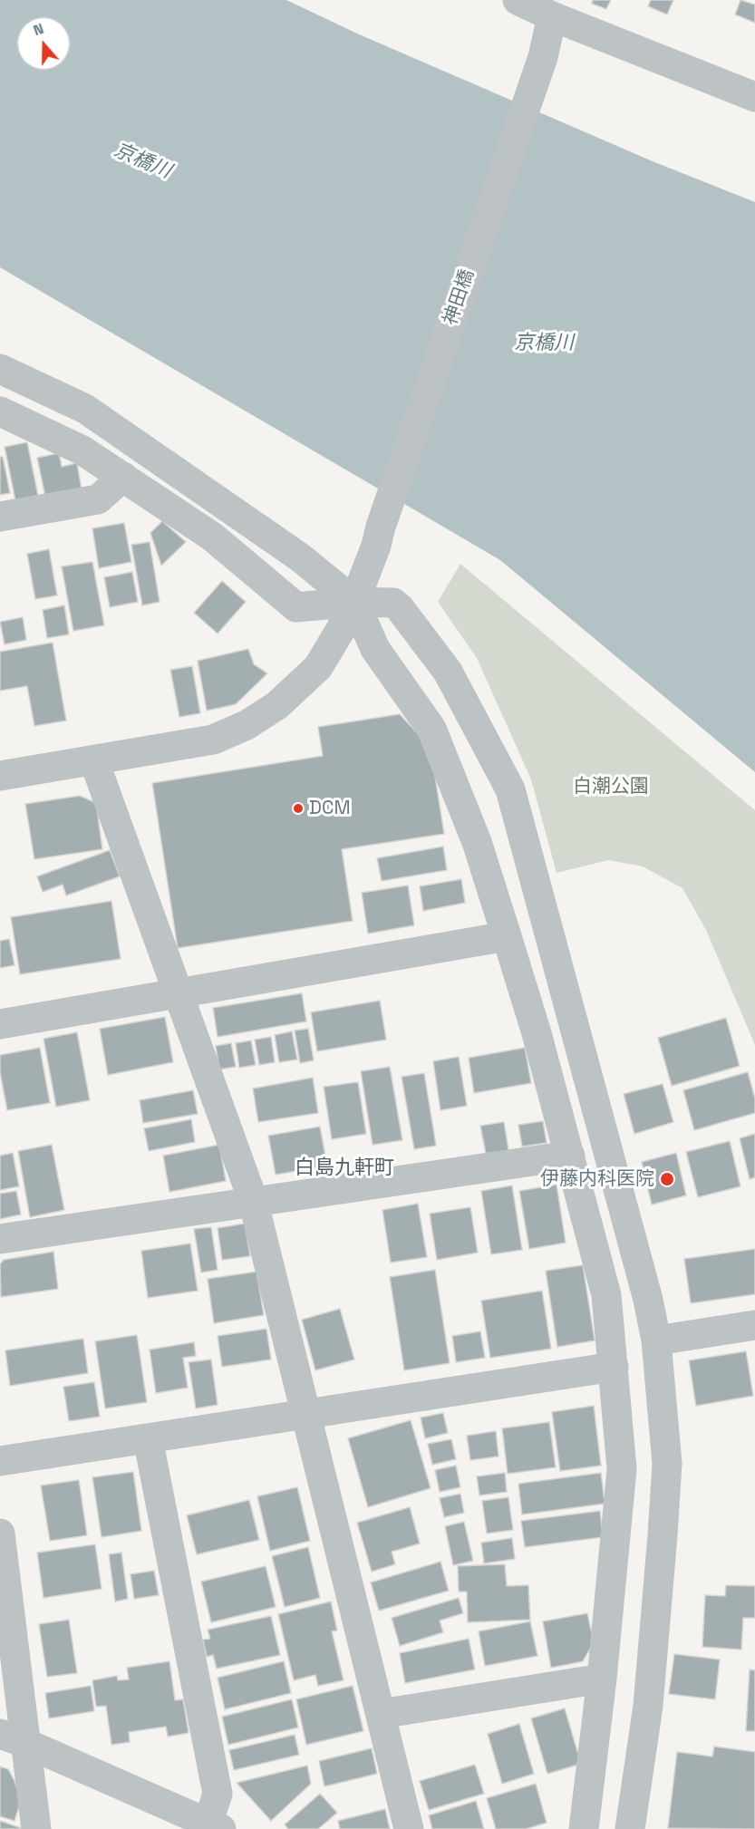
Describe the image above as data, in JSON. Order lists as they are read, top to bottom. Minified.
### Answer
{"streets":{"street":["神田橋"]},"districts":["白島九軒町"],"water":["京橋川"],"parks":["白潮公園"],"places":["DCM","伊藤内科医院"],"north":"top"}
